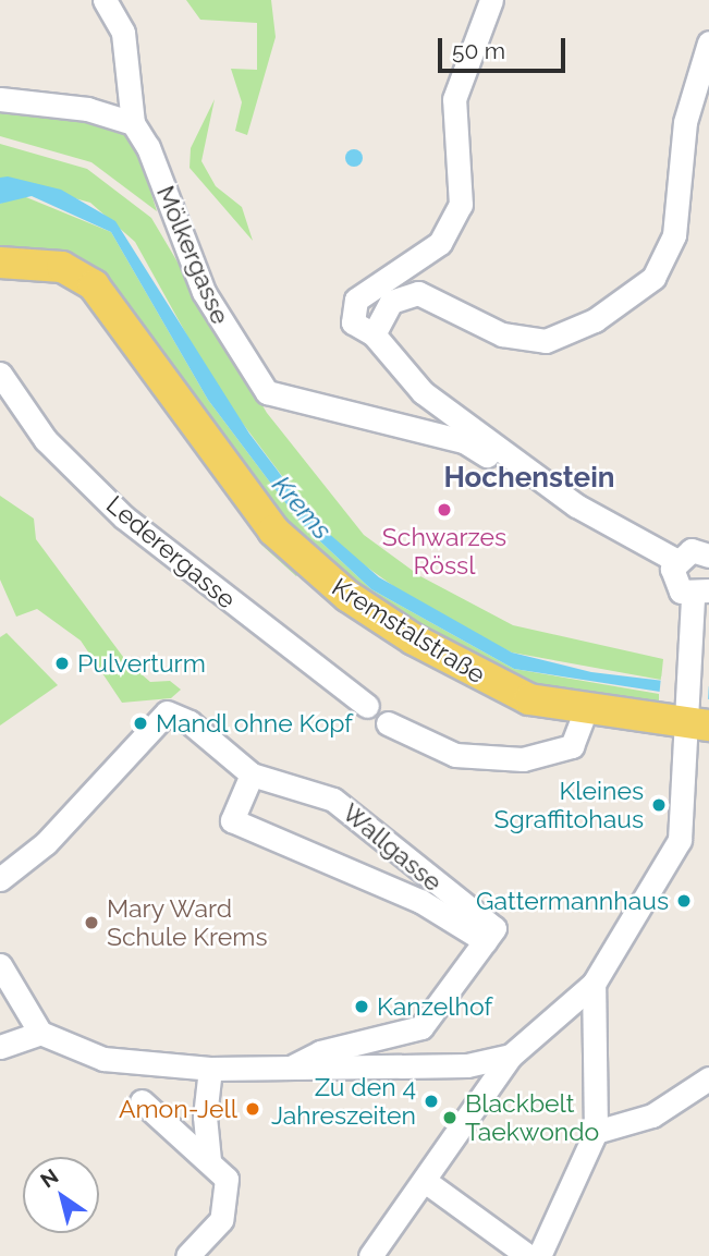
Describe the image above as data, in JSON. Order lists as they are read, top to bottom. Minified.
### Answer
{"streets":{"main road":["Kremstalstraße"],"street":["Mölkergasse","Lederergasse","Wallgasse"]},"districts":["Hochenstein"],"water":["Krems"],"places":["Schwarzes Rössl","Pulverturm","Mandl ohne Kopf","Kleines Sgraffitohaus","Gattermannhaus","Mary Ward Schule Krems","Kanzelhof","Zu den 4 Jahreszeiten","Amon-Jell","Blackbelt Taekwondo"],"scale_bar":"50 m","north":"top left"}
